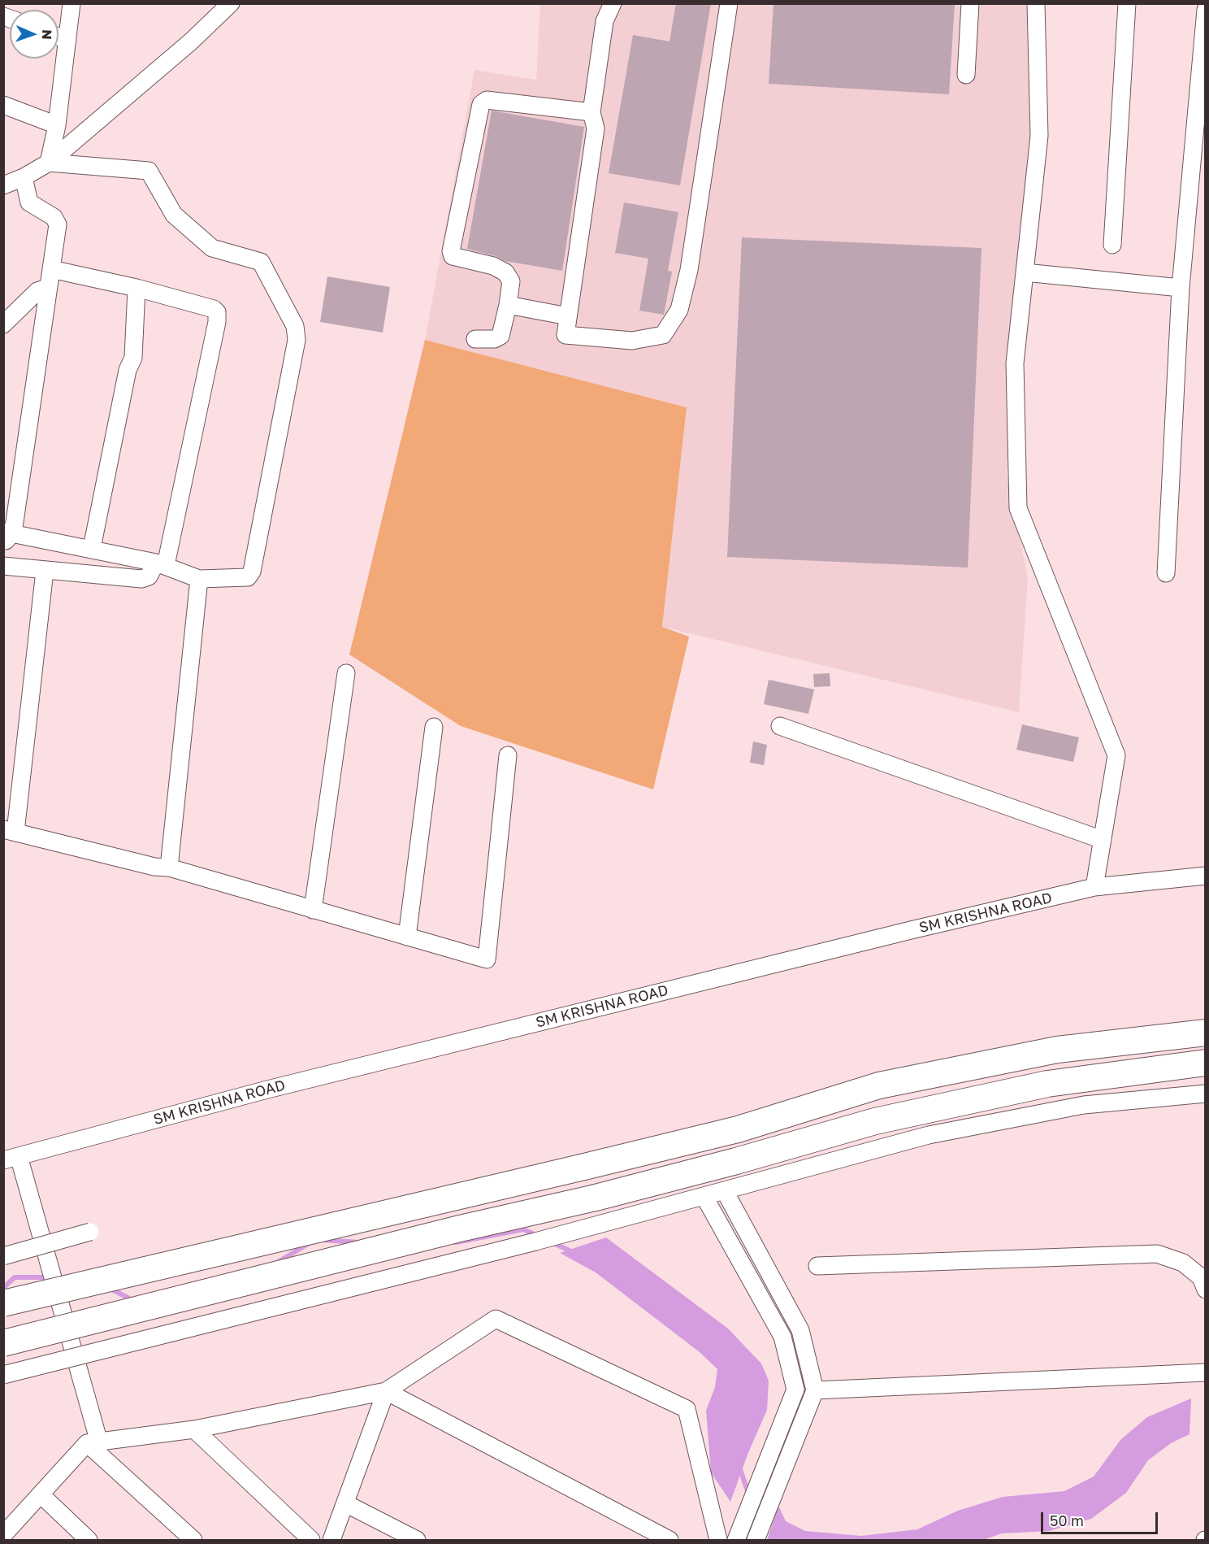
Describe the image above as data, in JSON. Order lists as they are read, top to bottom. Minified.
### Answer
{"streets":{"street":["SM KRISHNA ROAD"]},"scale_bar":"50 m","north":"right"}
